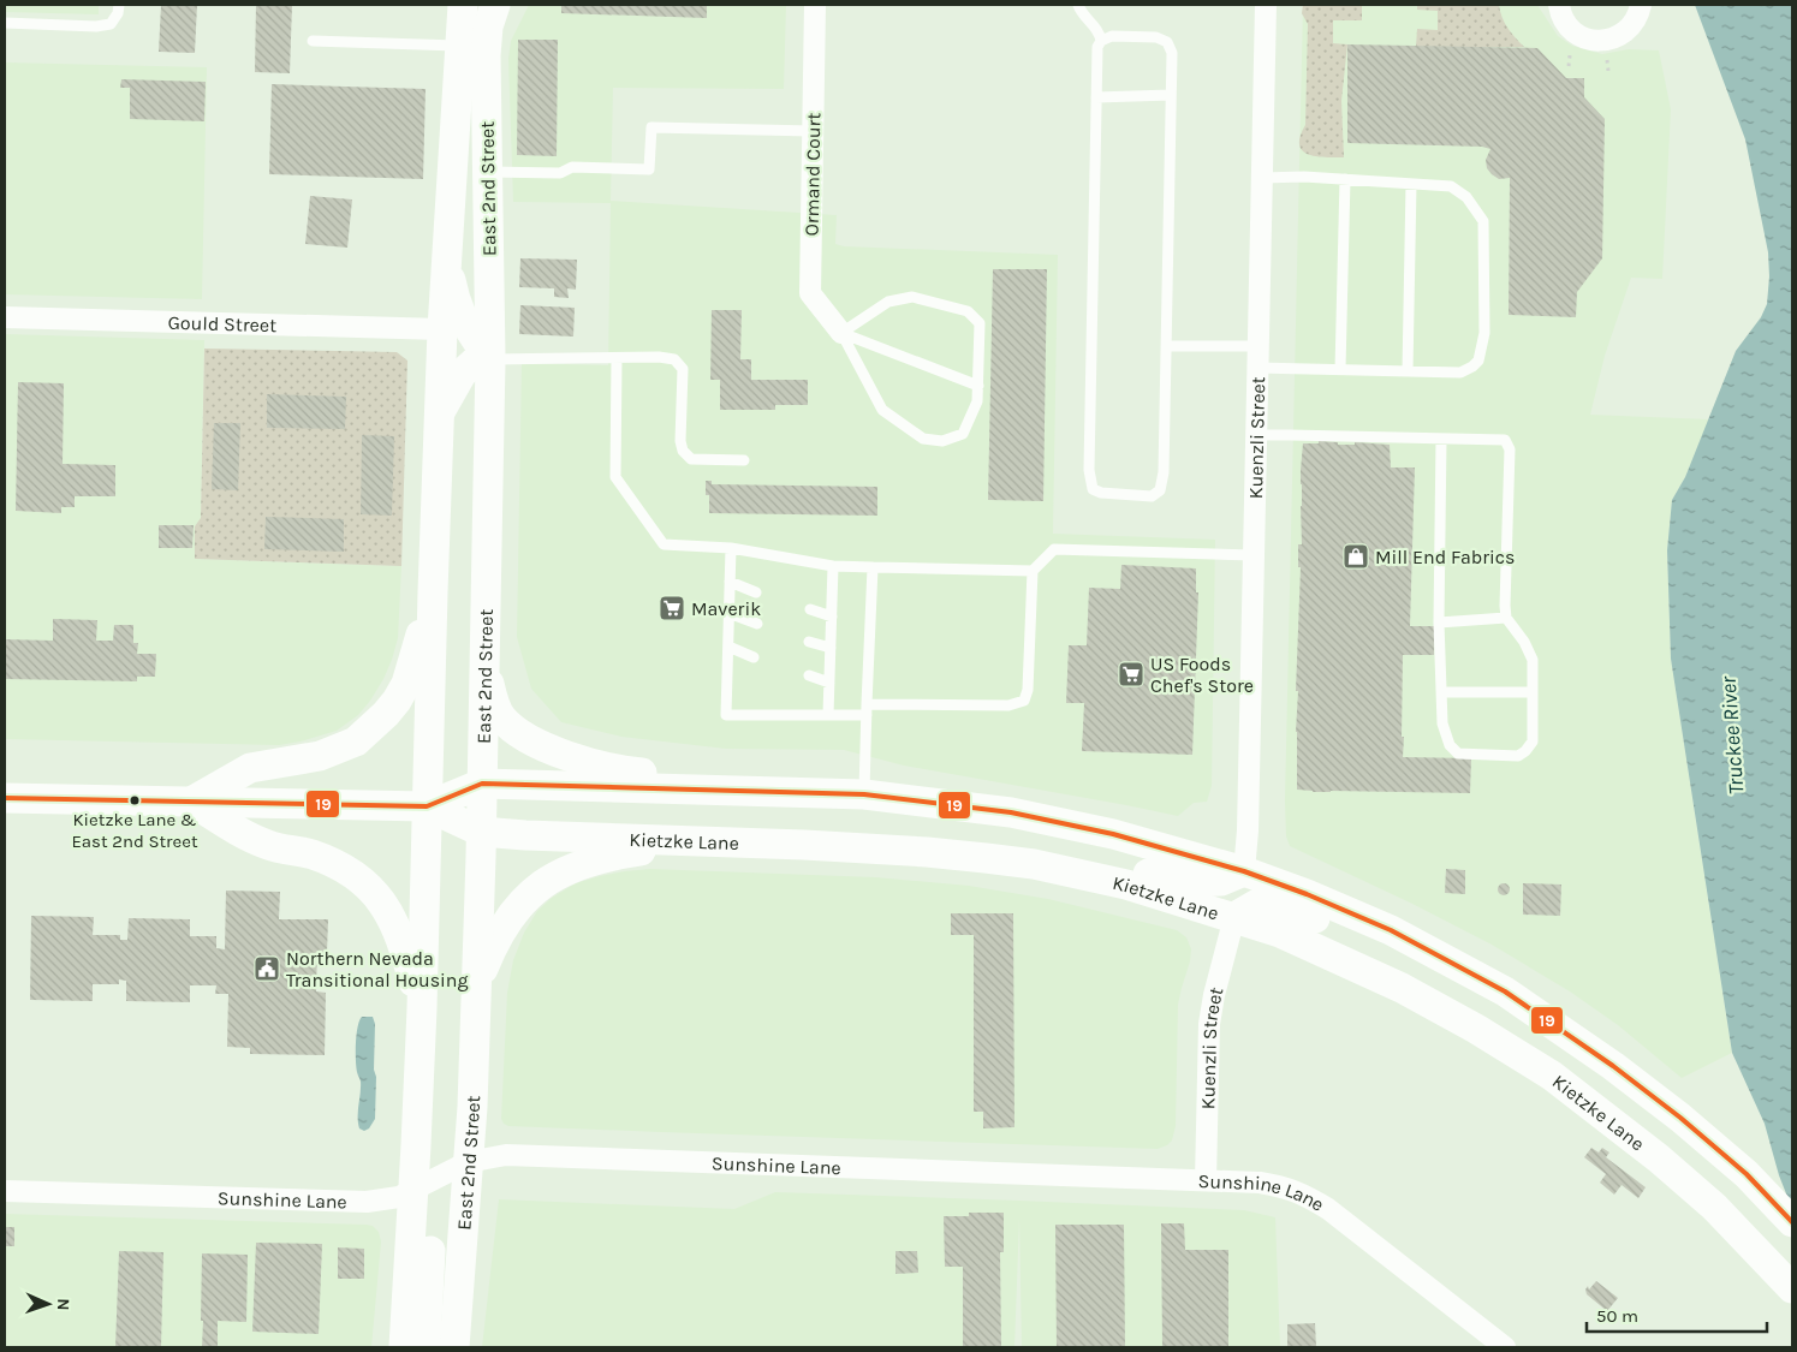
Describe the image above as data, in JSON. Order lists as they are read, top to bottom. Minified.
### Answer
{"streets":{"main road":["East 2nd Street","Kietzke Lane"],"street":["Ormand Court","Gould Street","Kuenzli Street","Sunshine Lane"]},"crossings":[["East 2nd Street","Gould Street"],["East 2nd Street","Kietzke Lane"],["East 2nd Street","Sunshine Lane"],["Kuenzli Street","Kietzke Lane"],["Kuenzli Street","Sunshine Lane"]],"water":["Truckee River"],"places":{"shop":["Mill End Fabrics"],"supermarket":["Maverik","US Foods Chef's Store"],"other":["Kietzke Lane & East 2nd Street"],"public building":["Northern Nevada Transitional Housing"]},"lines":["transit line 19"],"scale_bar":"50 m","north":"right"}
